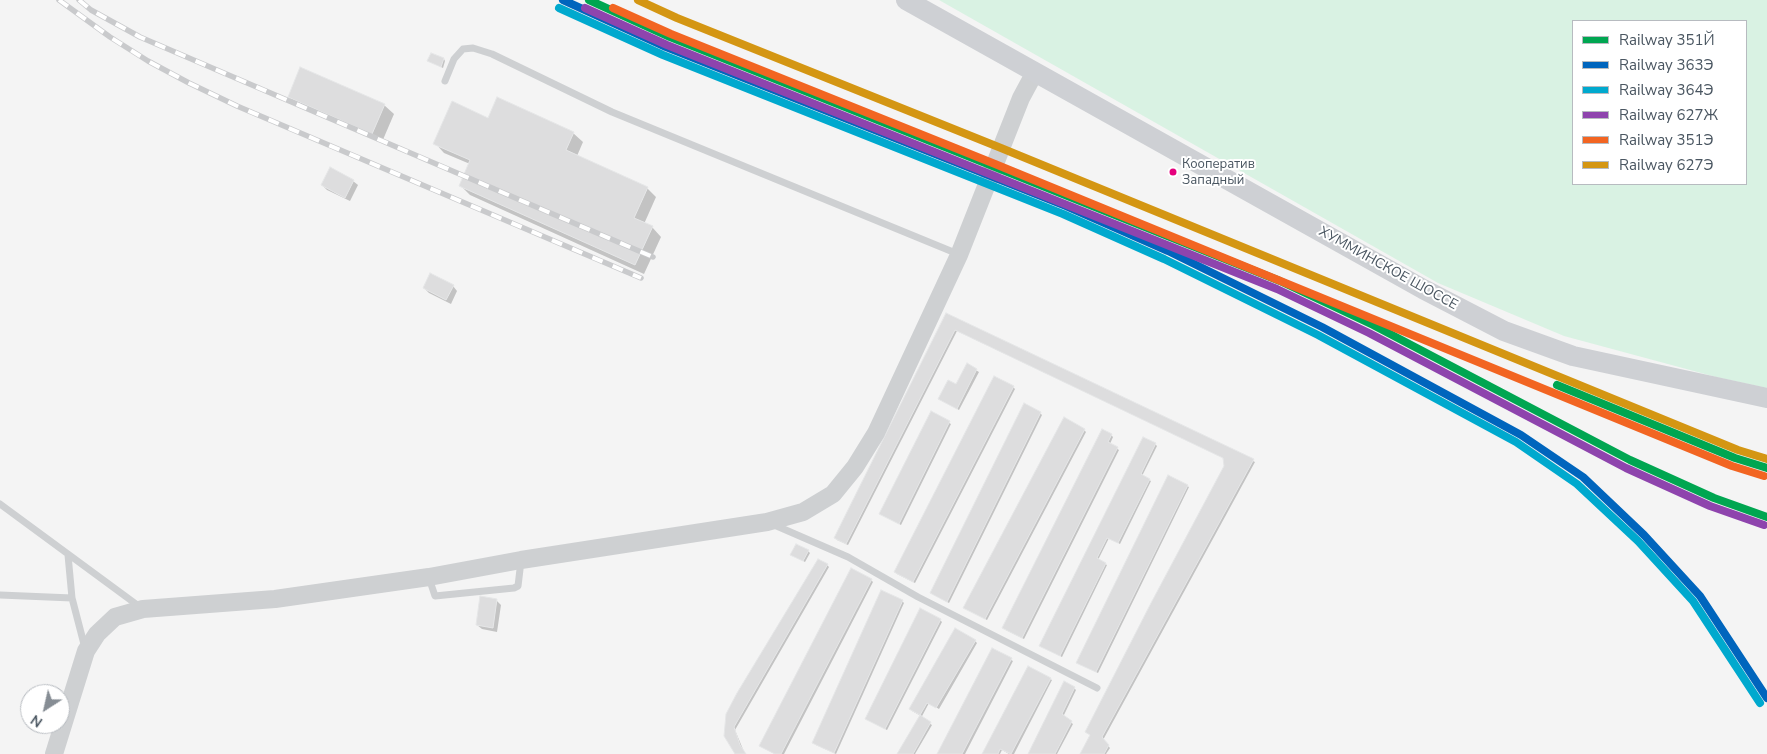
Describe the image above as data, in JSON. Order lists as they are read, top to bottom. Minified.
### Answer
{"streets":{"main road":["ХУММИНСКОЕ ШОССЕ"]},"places":["Кооператив Западный"],"lines":["rail line 351Й","rail line 363Э","rail line 627Э","rail line 364Э","rail line 627Ж","rail line 351Э"],"legend":["Railway 351Й","Railway 363Э","Railway 364Э","Railway 627Ж","Railway 351Э","Railway 627Э"],"north":"bottom left"}
